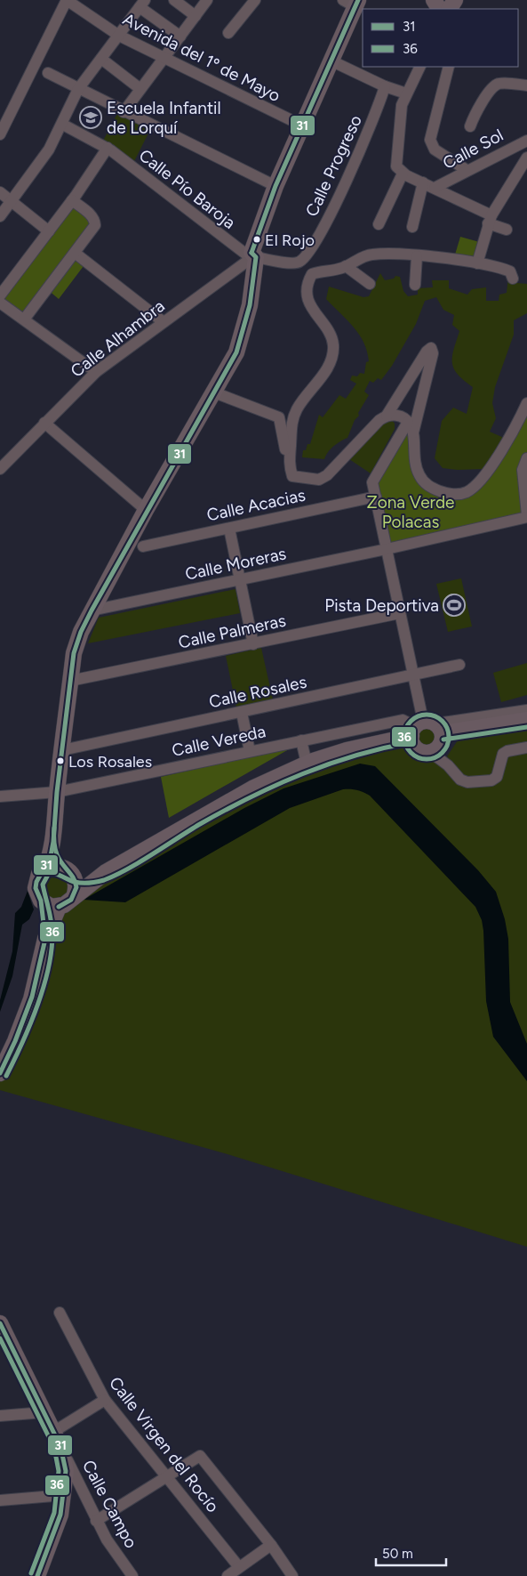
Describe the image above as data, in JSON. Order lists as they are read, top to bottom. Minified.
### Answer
{"streets":{"street":["Avenida del 1º de Mayo","Calle Sol","Calle Progreso","Calle Pío Baroja","Calle Alhambra","Calle Acacias","Calle Moreras","Calle Palmeras","Calle Rosales","Calle Vereda","Calle Virgen del Rocío","Calle Campo"]},"crossings":[["Calle Progreso","Calle Pío Baroja"],["Calle Progreso","Calle Alhambra"],["Calle Pío Baroja","Calle Alhambra"]],"parks":["Zona Verde Polacas"],"places":{"school or university":["Escuela Infantil de Lorquí"],"other":["El Rojo","Los Rosales"],"sports":["Pista Deportiva"]},"lines":["transit line 31","transit line 36"],"legend":["31","36"],"scale_bar":"50 m"}
